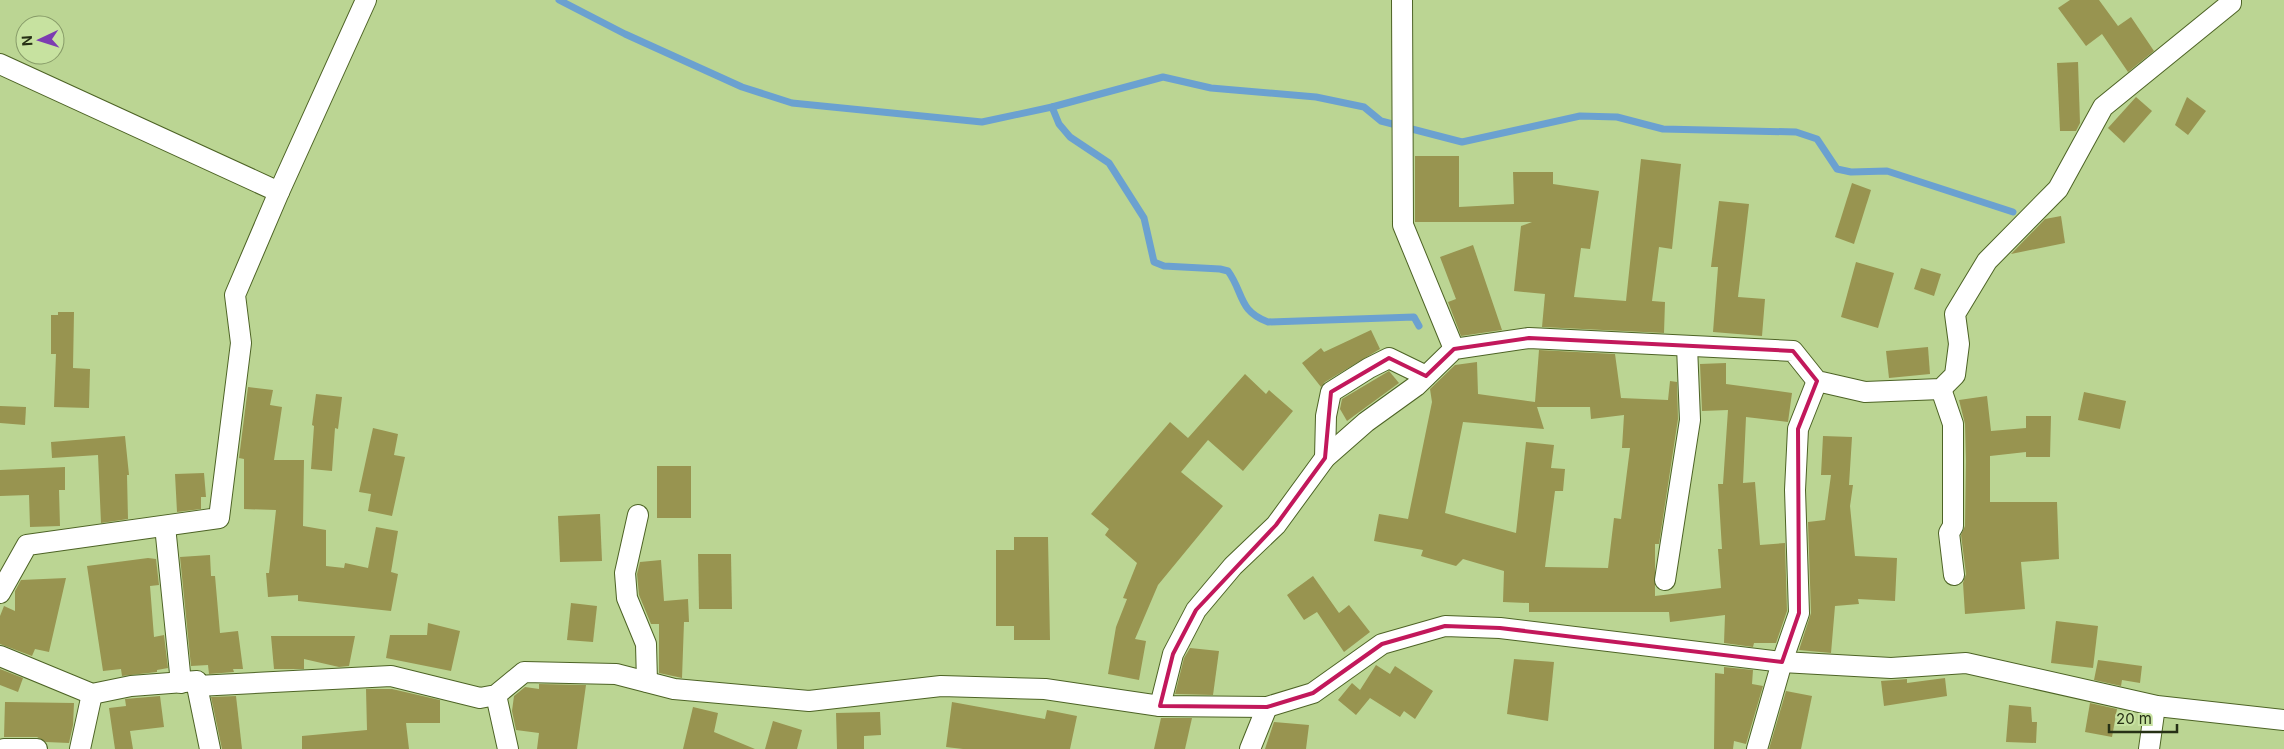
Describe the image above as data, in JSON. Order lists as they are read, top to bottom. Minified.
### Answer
{"scale_bar":"20 m","north":"left"}
